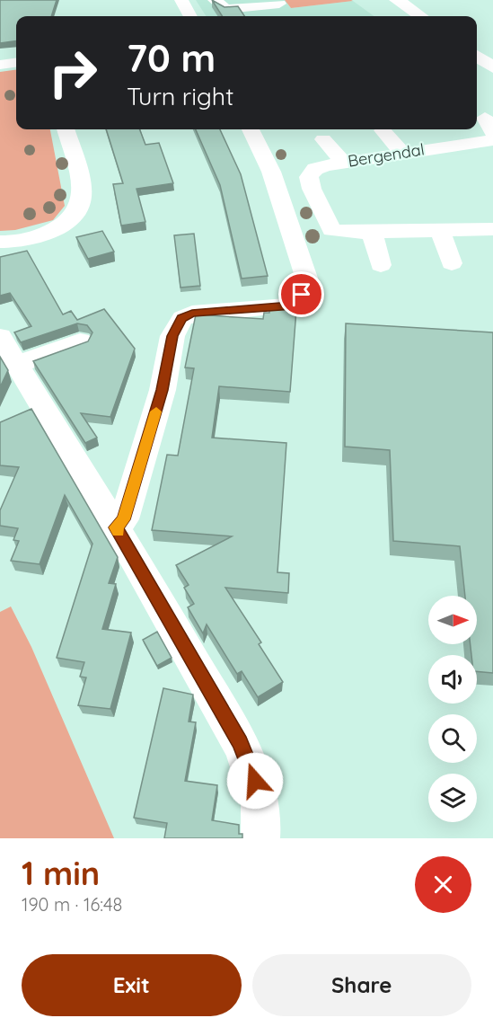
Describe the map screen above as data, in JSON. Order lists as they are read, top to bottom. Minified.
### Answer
{"streets":{"street":["Bergendal"]},"north":"right","page":{"turn":["70 m","Turn right"],"heading":["1 min","190 m · 16:48"],"buttons":["Exit","Share"]}}
